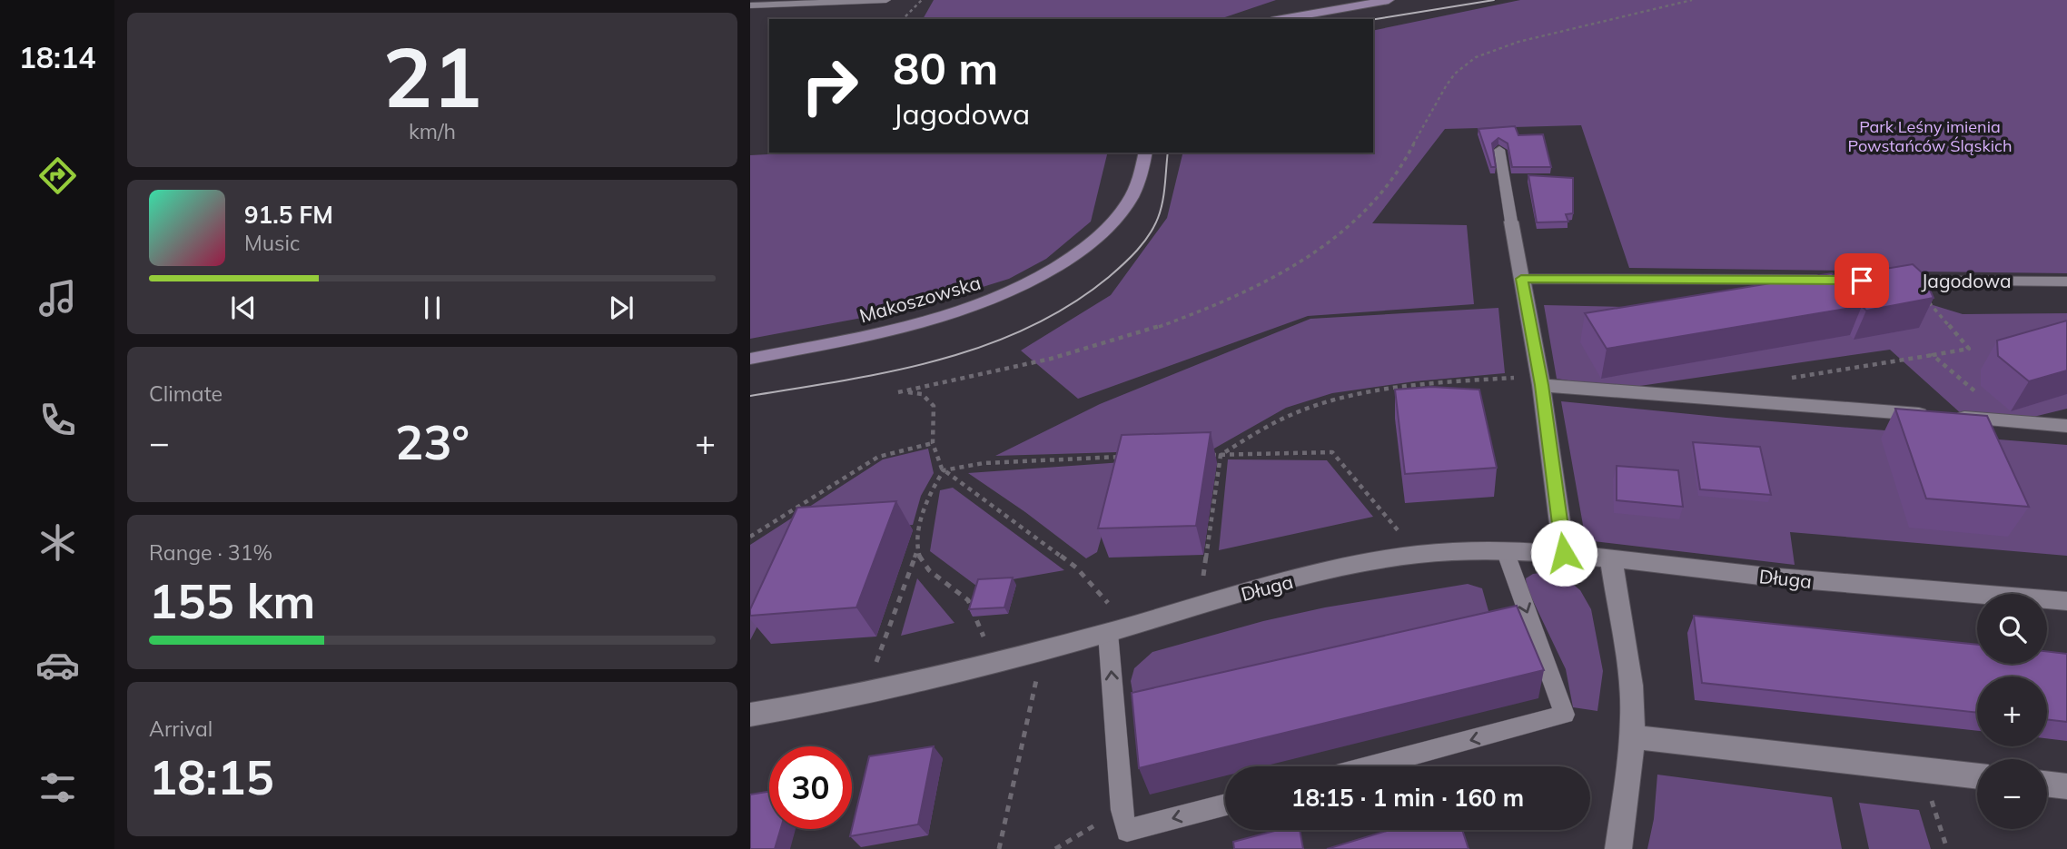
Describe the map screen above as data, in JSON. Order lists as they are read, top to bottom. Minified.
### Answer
{"streets":{"main road":["Makoszowska"],"street":["Jagodowa","Długa"]},"parks":["Park Leśny imienia Powstańców Śląskich"],"page":{"tabs":"18:14","tile":[["21","km/h"],"Climate",["Range · 31%","155 km"],["Arrival","18:15"]],"turn":["80 m","Jagodowa"],"song":["91.5 FM","Music"],"heat":["−","23°","+"],"map_buttons":["+","−"],"limit":"30","trip":"18:15 · 1 min · 160 m"}}
